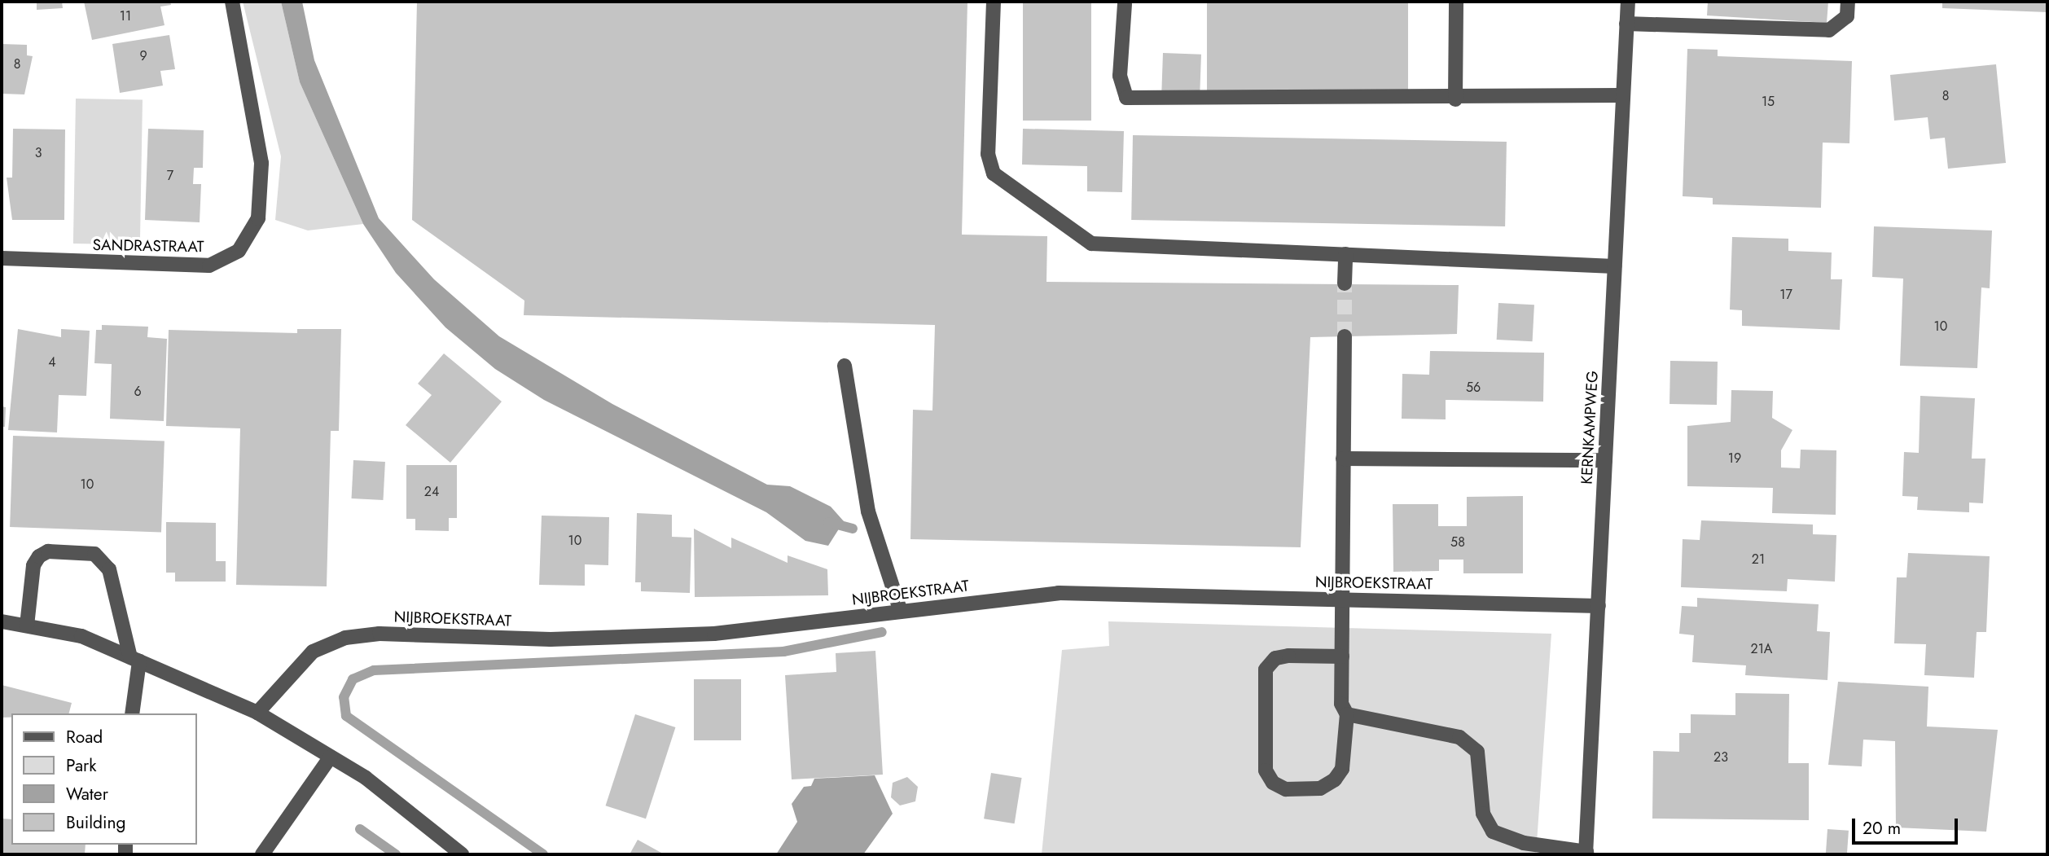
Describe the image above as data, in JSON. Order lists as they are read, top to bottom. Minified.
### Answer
{"streets":{"street":["SANDRASTRAAT","KERNKAMPWEG","NIJBROEKSTRAAT"]},"crossings":[["KERNKAMPWEG","NIJBROEKSTRAAT"]],"house_numbers":["11","9","8","8","15","3","7","17","10","4","56","6","19","10","24","10","58","21","21A","23"],"legend":["Road","Park","Water","Building"],"scale_bar":"20 m"}
